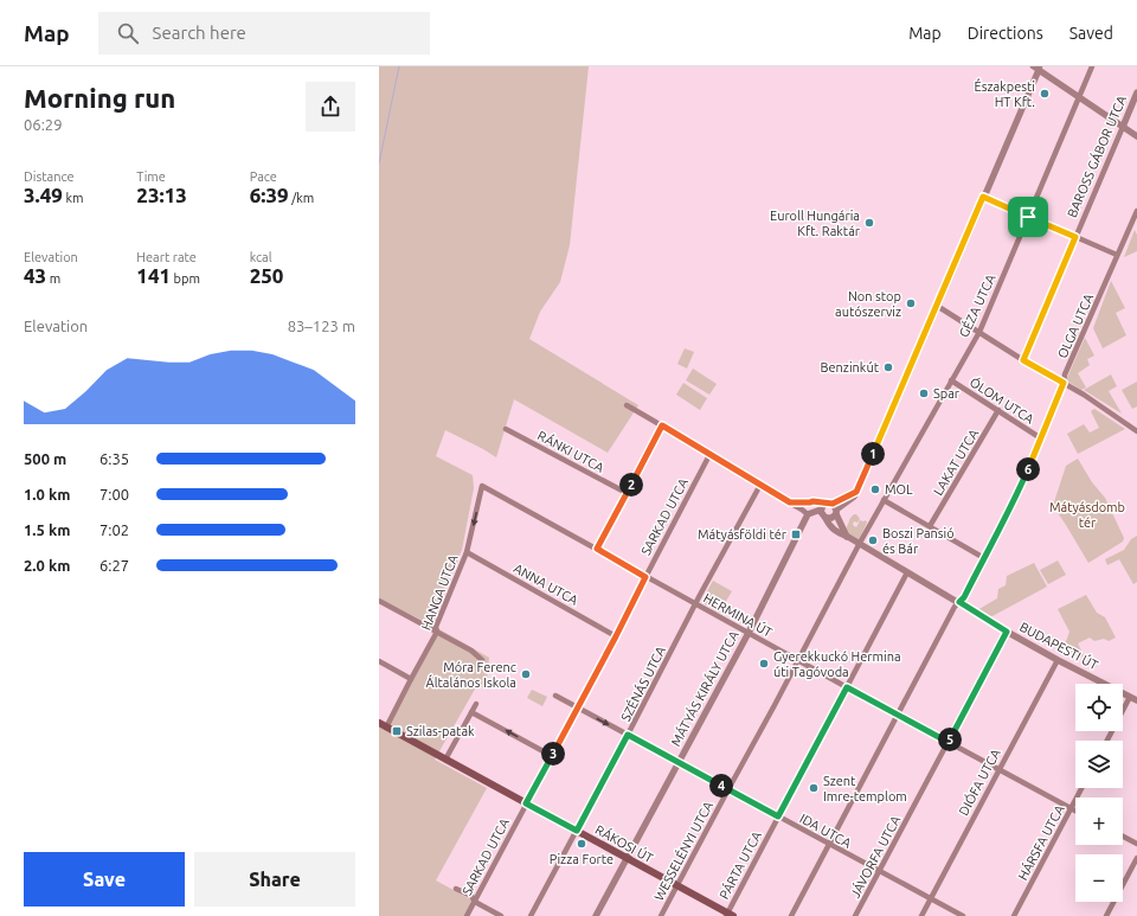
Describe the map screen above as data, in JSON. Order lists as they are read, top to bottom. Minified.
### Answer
{"streets":{"main road":["RÁKOSI ÚT"],"street":["BAROSS GÁBOR UTCA","GÉZA UTCA","OLGA UTCA","ÓLOM UTCA","RÁNKI UTCA","LAKAT UTCA","SARKAD UTCA","ANNA UTCA","HANGA UTCA","HERMINA ÚT","BUDAPESTI ÚT","SZÉNÁS UTCA","MÁTYÁS KIRÁLY UTCA","DIÓFA UTCA","IDA UTCA","HÁRSFA UTCA","WESSELÉNYI UTCA","JÁVORFA UTCA","PÁRTA UTCA"]},"crossings":[["GÉZA UTCA","ÓLOM UTCA"],["GÉZA UTCA","BUDAPESTI ÚT"],["GÉZA UTCA","WESSELÉNYI UTCA"],["OLGA UTCA","ÓLOM UTCA"],["OLGA UTCA","HERMINA ÚT"],["OLGA UTCA","BUDAPESTI ÚT"],["OLGA UTCA","IDA UTCA"],["ÓLOM UTCA","LAKAT UTCA"],["SARKAD UTCA","ANNA UTCA"],["SARKAD UTCA","HERMINA ÚT"],["SARKAD UTCA","IDA UTCA"],["SARKAD UTCA","RÁKOSI ÚT"],["ANNA UTCA","HANGA UTCA"],["HANGA UTCA","HERMINA ÚT"],["HANGA UTCA","RÁKOSI ÚT"],["HERMINA ÚT","SZÉNÁS UTCA"],["HERMINA ÚT","MÁTYÁS KIRÁLY UTCA"],["HERMINA ÚT","DIÓFA UTCA"],["HERMINA ÚT","HÁRSFA UTCA"],["HERMINA ÚT","WESSELÉNYI UTCA"],["HERMINA ÚT","JÁVORFA UTCA"],["HERMINA ÚT","PÁRTA UTCA"],["BUDAPESTI ÚT","DIÓFA UTCA"],["BUDAPESTI ÚT","WESSELÉNYI UTCA"],["BUDAPESTI ÚT","JÁVORFA UTCA"],["BUDAPESTI ÚT","PÁRTA UTCA"],["SZÉNÁS UTCA","IDA UTCA"],["SZÉNÁS UTCA","RÁKOSI ÚT"],["MÁTYÁS KIRÁLY UTCA","IDA UTCA"],["MÁTYÁS KIRÁLY UTCA","RÁKOSI ÚT"],["DIÓFA UTCA","IDA UTCA"],["IDA UTCA","WESSELÉNYI UTCA"],["IDA UTCA","JÁVORFA UTCA"],["IDA UTCA","PÁRTA UTCA"],["RÁKOSI ÚT","WESSELÉNYI UTCA"],["RÁKOSI ÚT","PÁRTA UTCA"]],"parks":["Mátyásdomb tér"],"places":{"other":["Északpesti HT Kft.","Euroll Hungária Kft. Raktár","Non stop autószerviz","Benzinkút","Spar","MOL","Boszi Pansió és Bár","Gyerekkuckó Hermina úti Tagóvoda","Móra Ferenc Általános Iskola","Szent Imre-templom","Pizza Forte"],"transit":["Mátyásföldi tér","Szilas-patak"]},"page":{"header":"Map","search":"Search here","nav":["Map","Directions","Saved"],"heading":["Morning run","06:29"],"stats":[["Distance","3.49 km"],["Time","23:13"],["Pace","6:39 /km"],["Elevation","43 m"],["Heart rate","141 bpm"],["kcal","250"]],"chart":["Elevation","83–123 m"],"list":[{"name":"500 m","note":"6:35"},{"name":"1.0 km","note":"7:00"},{"name":"1.5 km","note":"7:02"},{"name":"2.0 km","note":"6:27"}],"pins":["1","6","2","5","3","4"],"map_buttons":["+","−"],"buttons":["Save","Share"]}}
